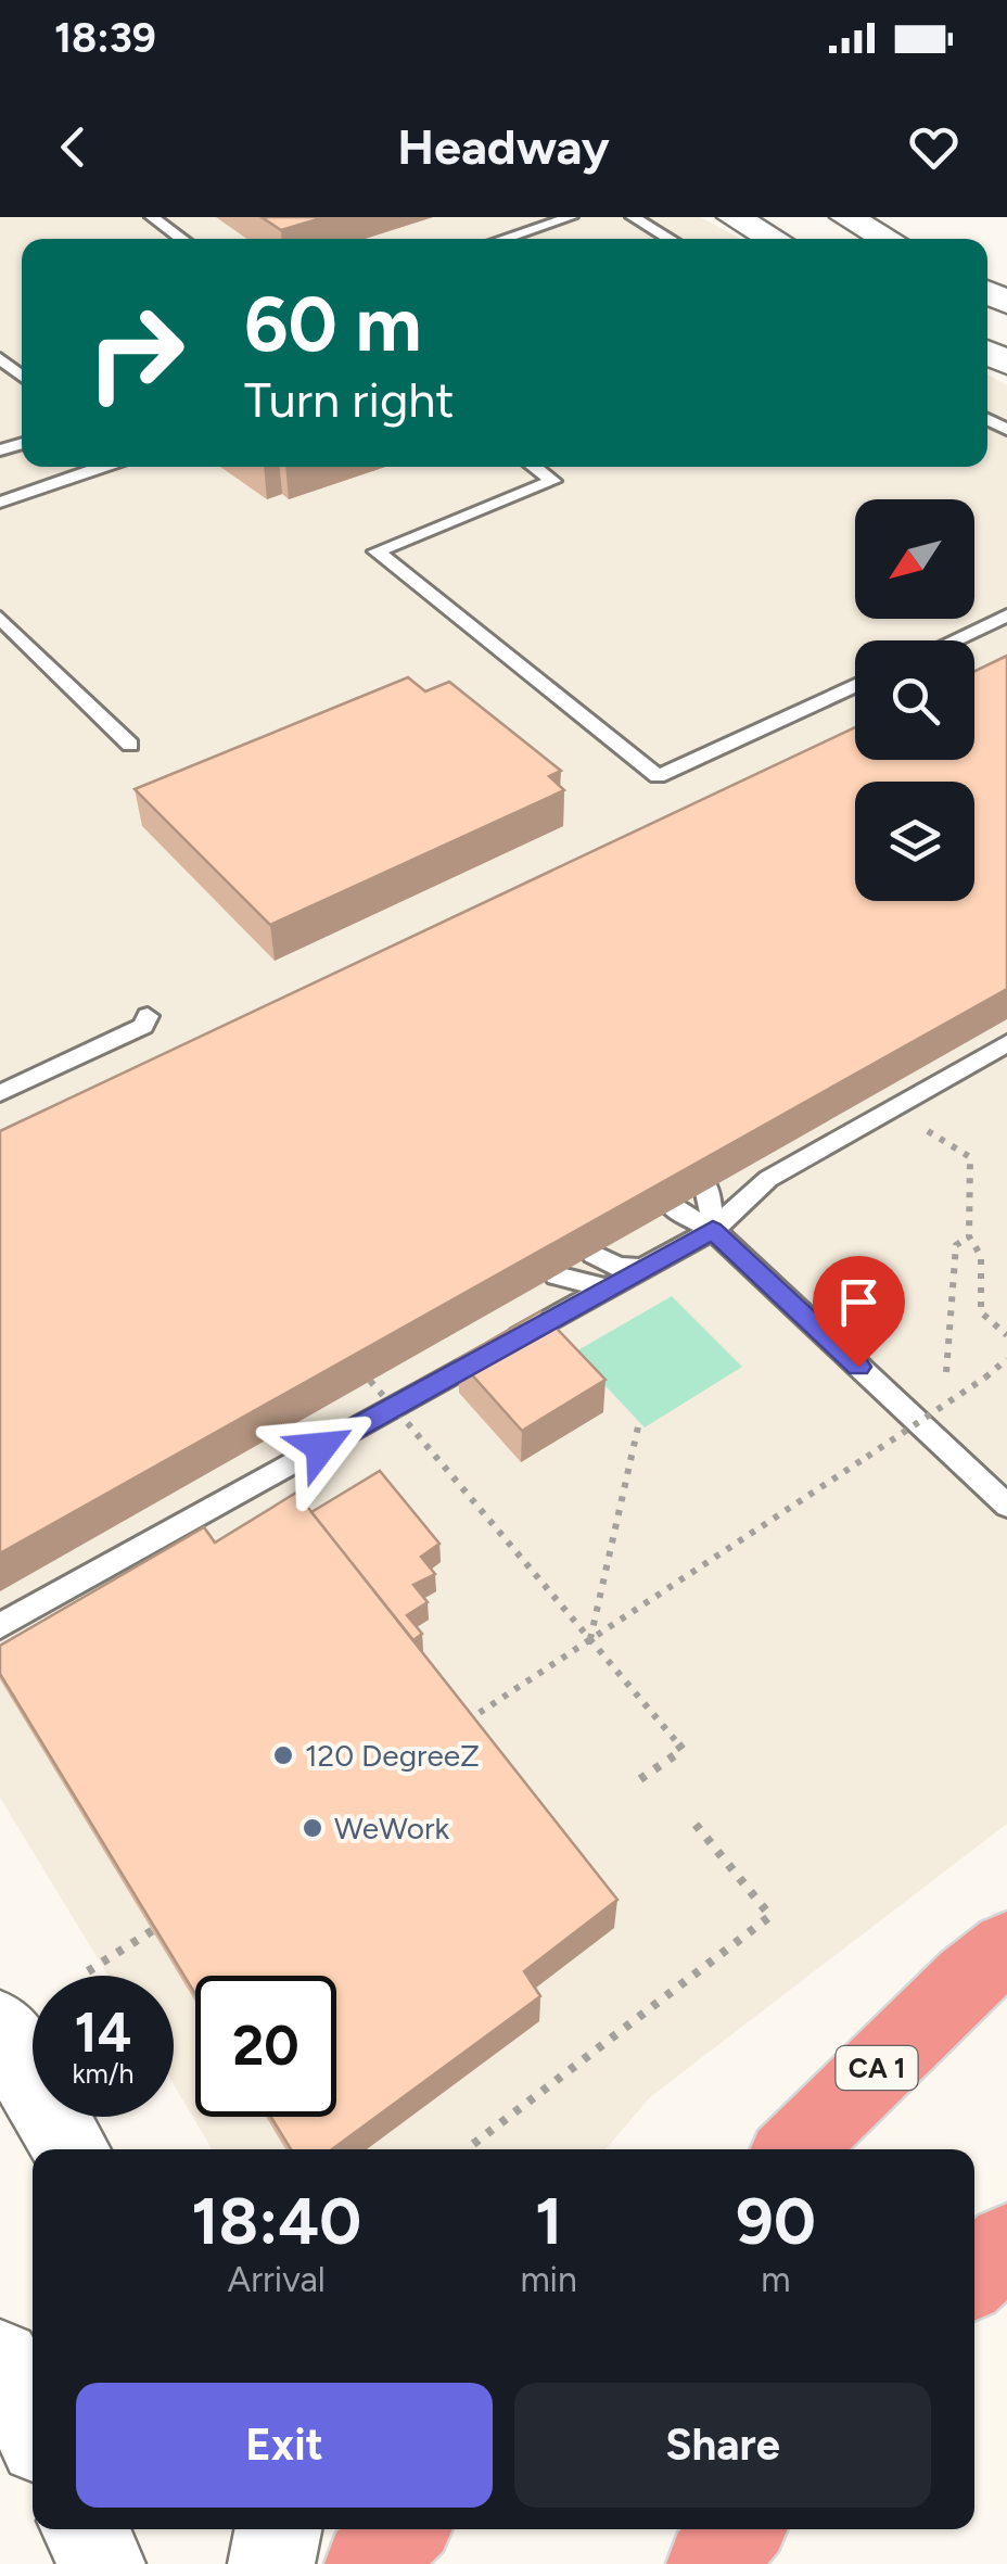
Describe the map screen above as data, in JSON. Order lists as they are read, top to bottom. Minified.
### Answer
{"streets":{"highway":["CA 1"]},"places":["120 DegreeZ","WeWork"],"north":"bottom left","page":{"status":"18:39","header":"Headway","turn":["60 m","Turn right"],"speed":"14 km/h","limit":"20","eta":["18:40","Arrival","1","min","90","m"],"buttons":["Exit","Share"]}}
